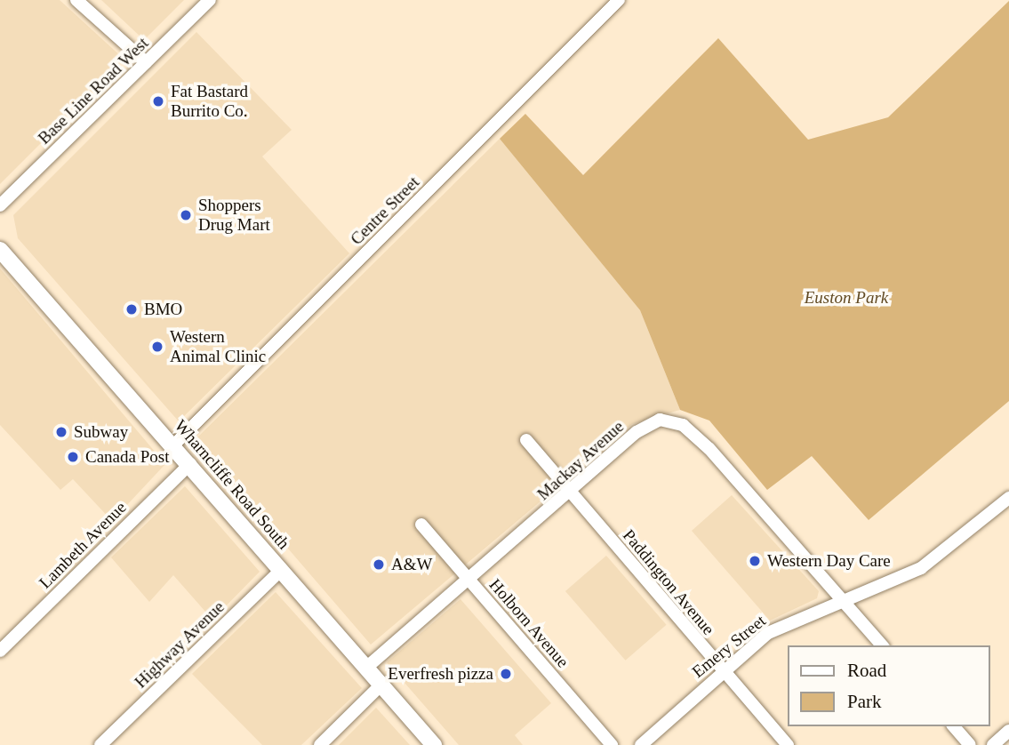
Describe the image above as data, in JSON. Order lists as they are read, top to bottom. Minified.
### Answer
{"streets":{"main road":["Wharncliffe Road South"],"street":["Base Line Road West","Centre Street","Mackay Avenue","Lambeth Avenue","Paddington Avenue","Holborn Avenue","Highway Avenue","Emery Street"]},"crossings":[["Centre Street","Wharncliffe Road South"],["Mackay Avenue","Wharncliffe Road South"],["Mackay Avenue","Paddington Avenue"],["Mackay Avenue","Holborn Avenue"],["Mackay Avenue","Emery Street"],["Wharncliffe Road South","Lambeth Avenue"],["Wharncliffe Road South","Highway Avenue"],["Paddington Avenue","Emery Street"]],"parks":["Euston Park"],"places":["Fat Bastard Burrito Co.","Shoppers Drug Mart","BMO","Western Animal Clinic","Subway","Canada Post","Western Day Care","A&W","Everfresh pizza"],"legend":["Road","Park"]}
